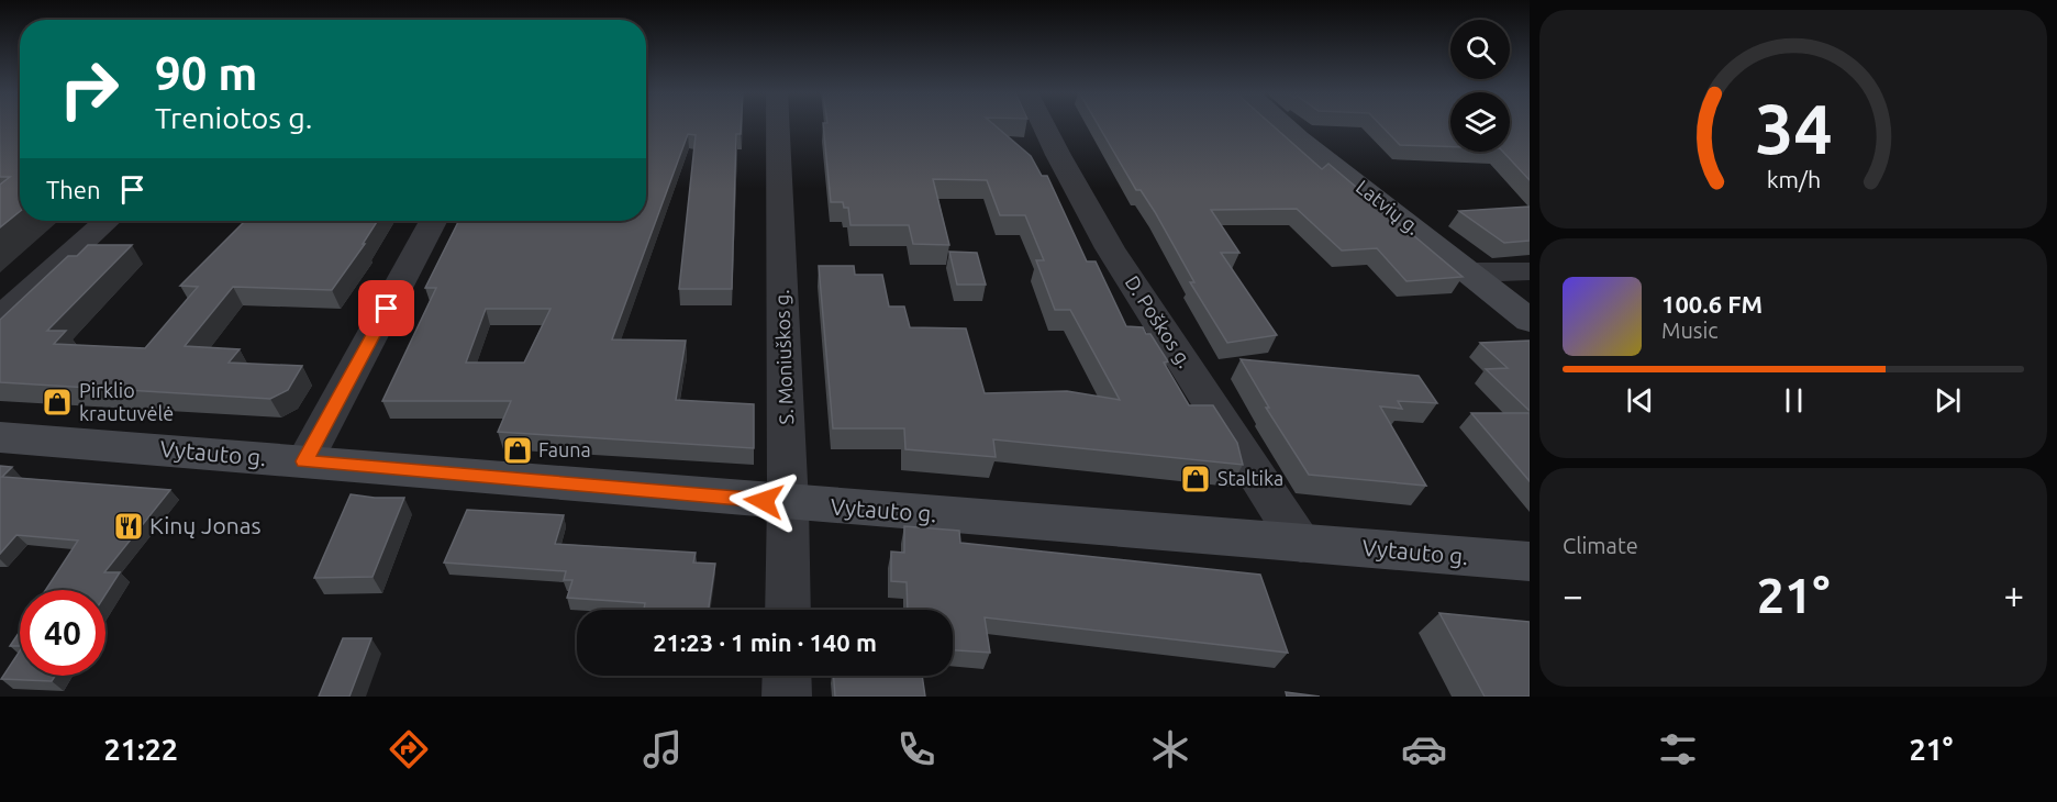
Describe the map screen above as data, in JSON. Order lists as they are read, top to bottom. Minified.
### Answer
{"streets":{"street":["Latvių g.","D. Poškos g.","S. Moniuškos g.","Vytauto g."]},"crossings":[["D. Poškos g.","Vytauto g."],["S. Moniuškos g.","Vytauto g."]],"places":{"shop":["Pirklio krautuvėlė","Fauna","Staltika"],"restaurant":["Kinų Jonas"]},"page":{"turn":["90 m","Treniotos g."],"then":"Then","song":["100.6 FM","Music"],"tile":"Climate","heat":["−","21°","+"],"limit":"40","trip":"21:23 · 1 min · 140 m","tabs":["21:22","21°"],"gauge":["34","km/h"]}}
